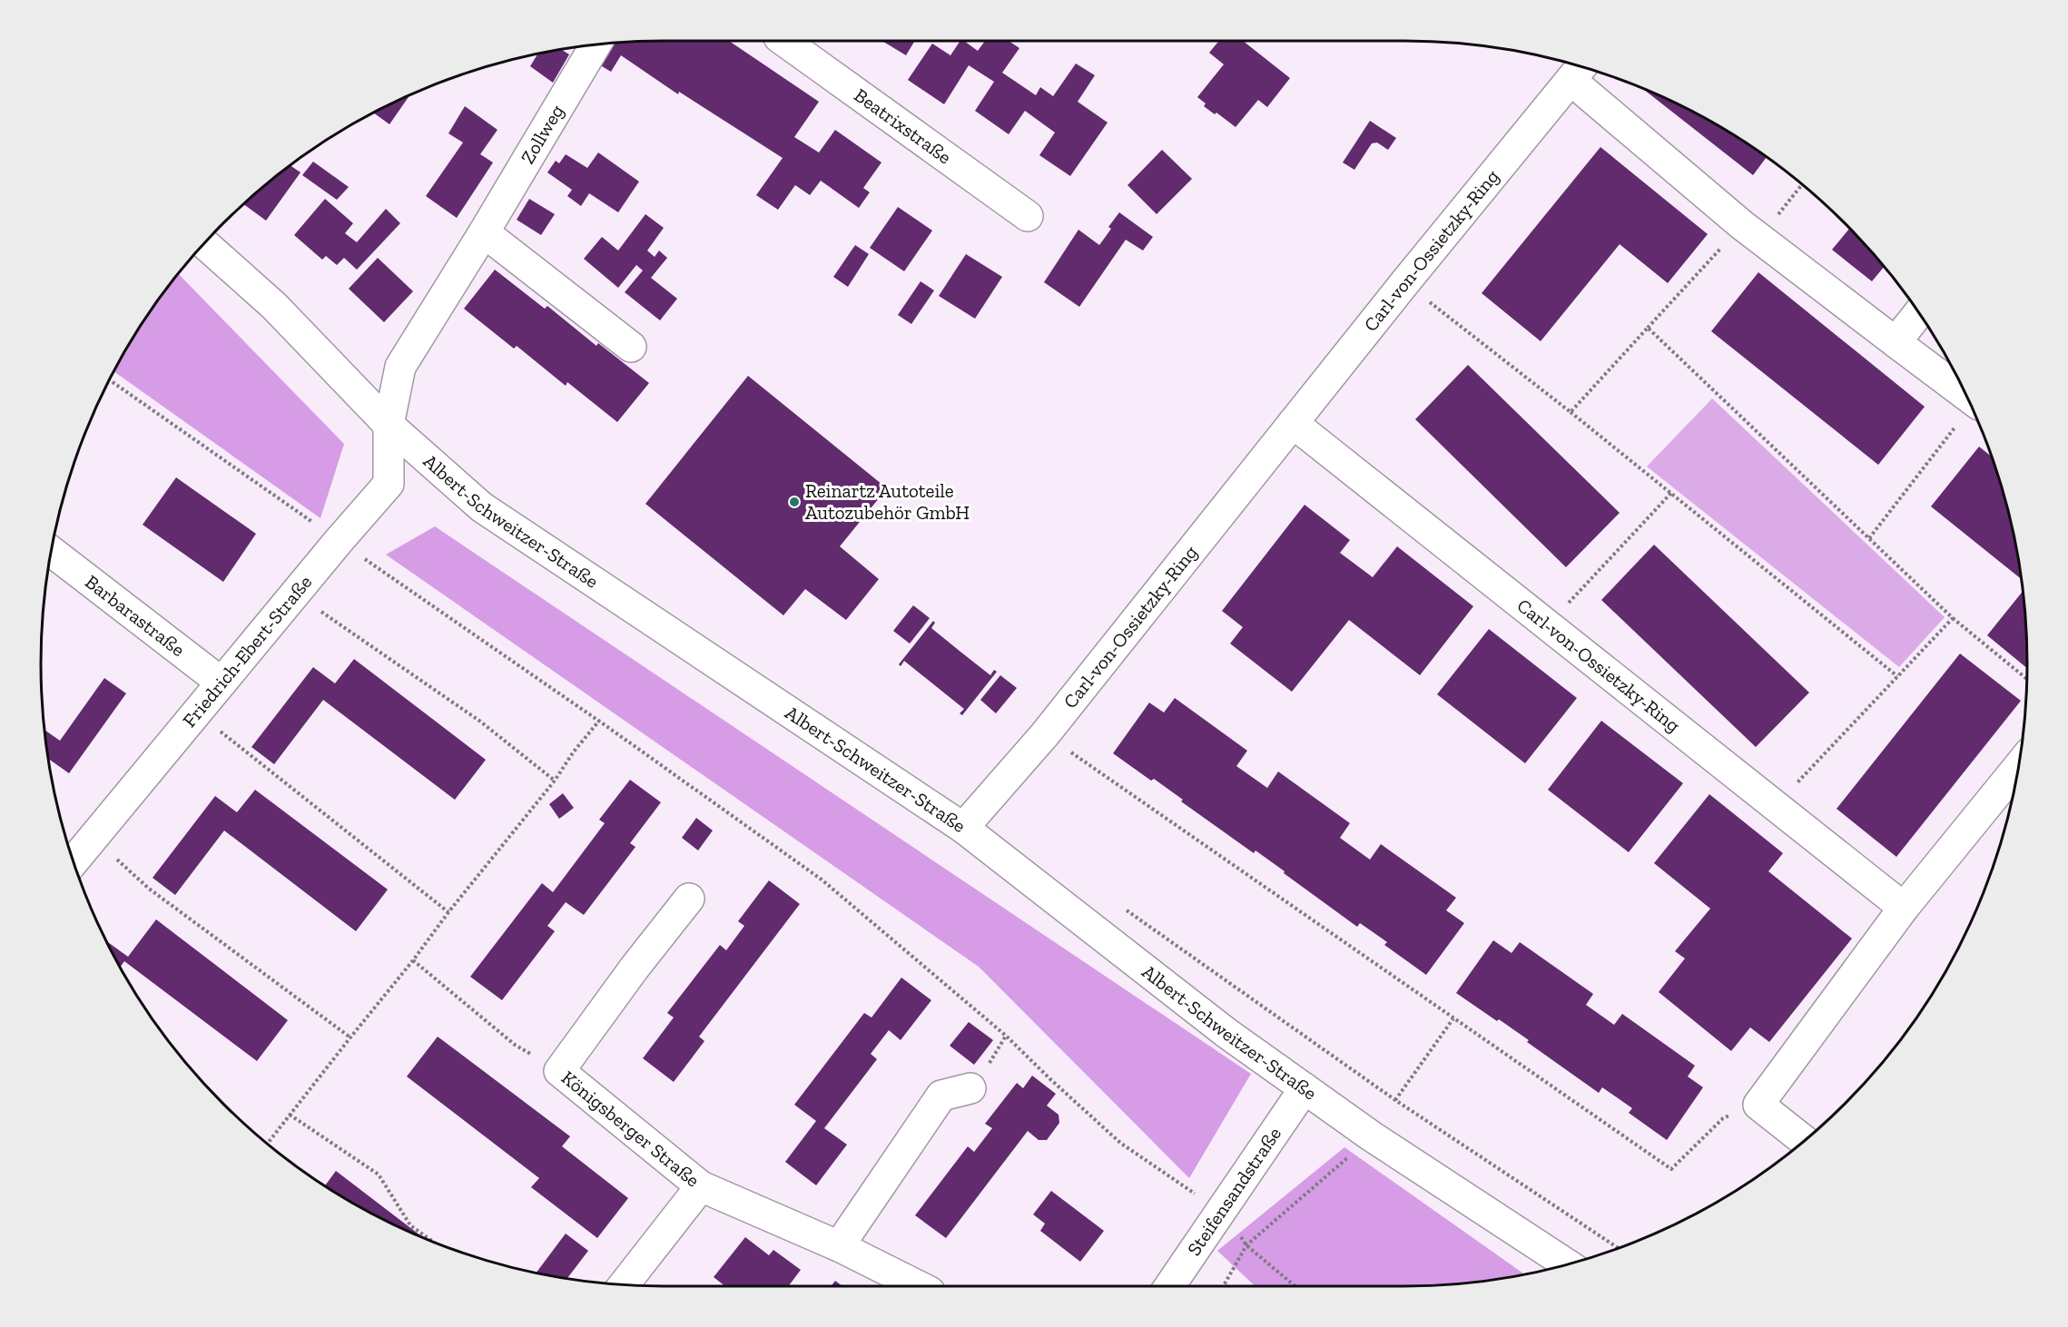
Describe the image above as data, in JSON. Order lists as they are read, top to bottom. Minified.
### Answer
{"streets":{"street":["Beatrixstraße","Zollweg","Carl-von-Ossietzky-Ring","Albert-Schweitzer-Straße","Barbarastraße","Friedrich-Ebert-Straße","Königsberger Straße","Steifensandstraße"]},"crossings":[["Zollweg","Albert-Schweitzer-Straße"],["Zollweg","Friedrich-Ebert-Straße"],["Carl-von-Ossietzky-Ring","Albert-Schweitzer-Straße"],["Albert-Schweitzer-Straße","Friedrich-Ebert-Straße"],["Albert-Schweitzer-Straße","Steifensandstraße"],["Barbarastraße","Friedrich-Ebert-Straße"]],"places":["Reinartz Autoteile Autozubehör GmbH"]}
